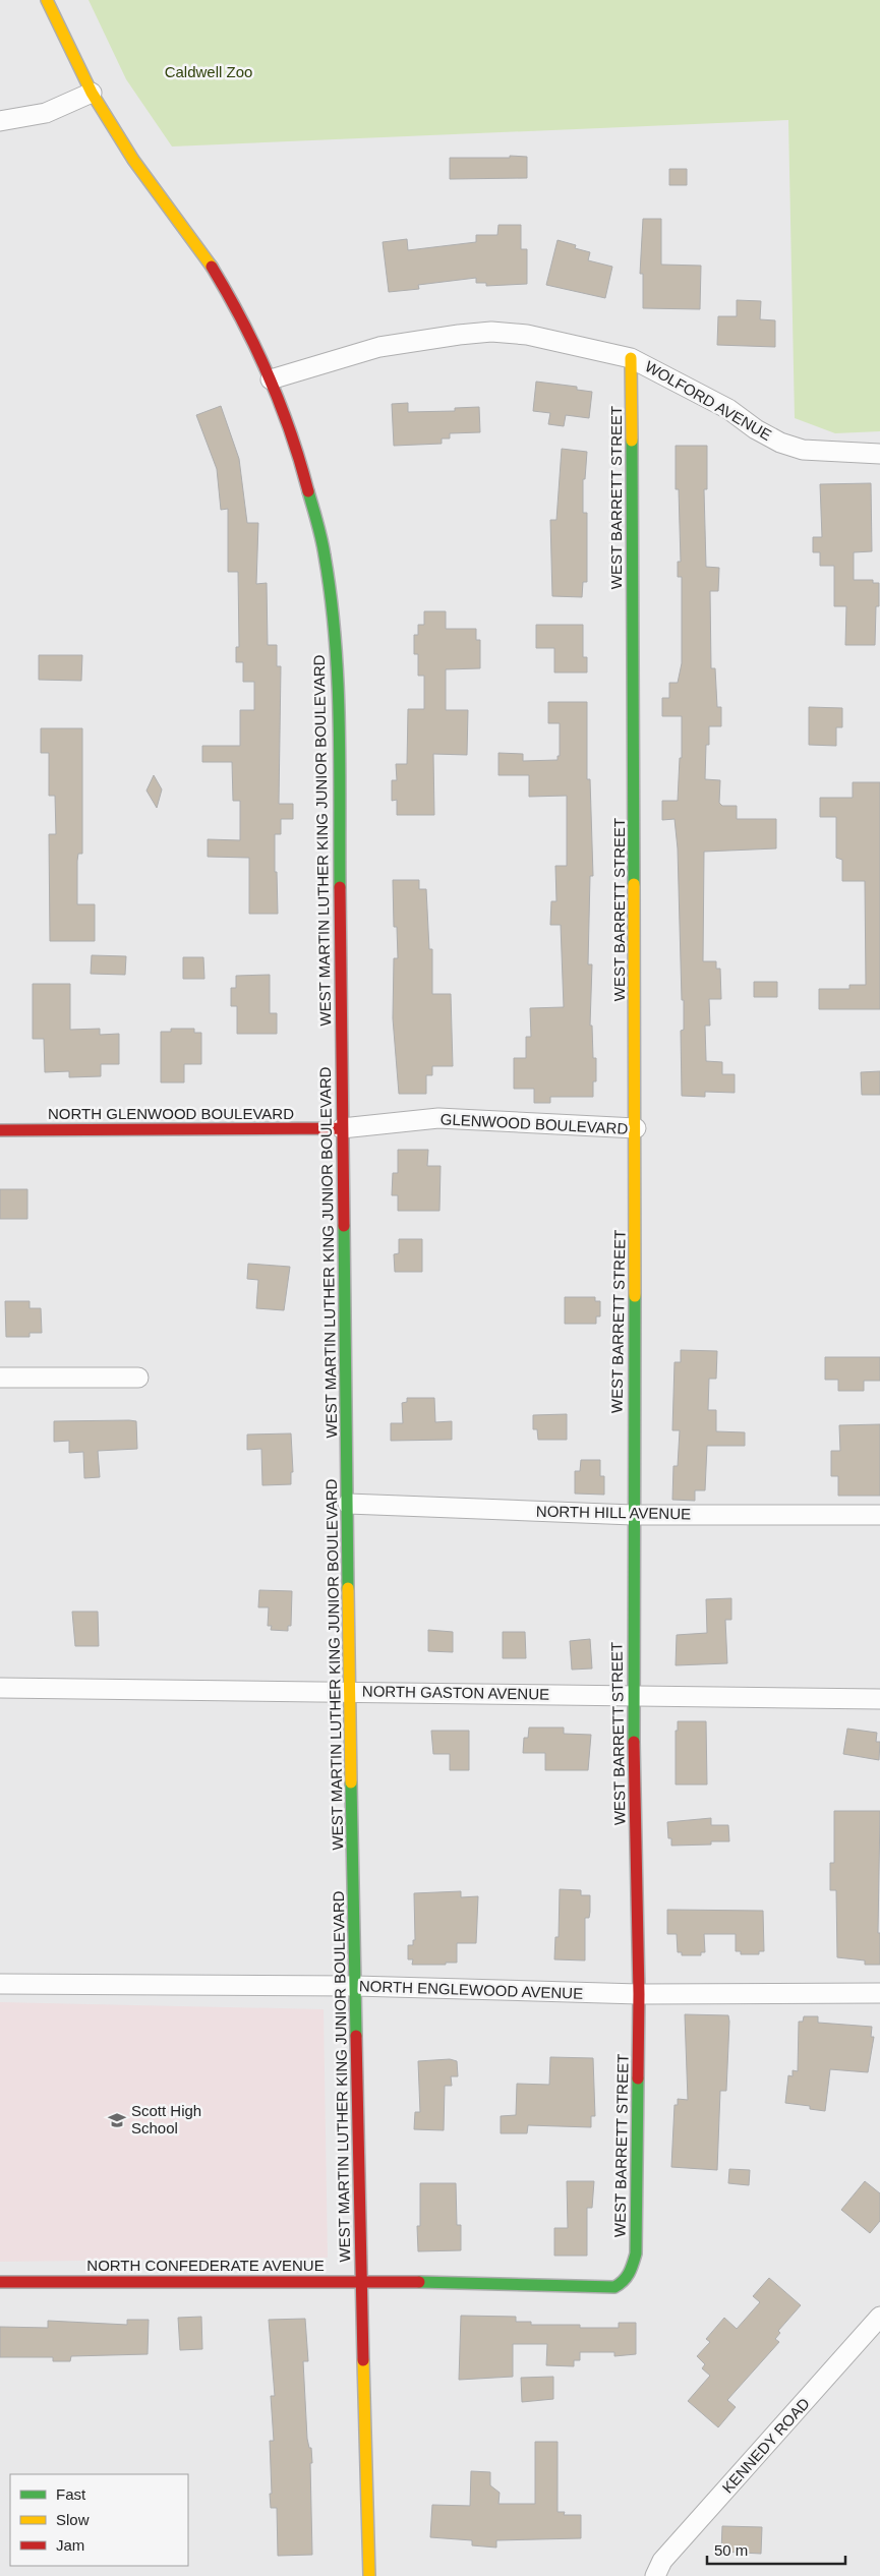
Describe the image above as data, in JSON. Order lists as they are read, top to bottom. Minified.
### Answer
{"streets":{"street":["WOLFORD AVENUE","WEST BARRETT STREET","WEST MARTIN LUTHER KING JUNIOR BOULEVARD","NORTH GLENWOOD BOULEVARD","GLENWOOD BOULEVARD","NORTH HILL AVENUE","NORTH GASTON AVENUE","NORTH ENGLEWOOD AVENUE","NORTH CONFEDERATE AVENUE","KENNEDY ROAD"]},"crossings":[["WOLFORD AVENUE","WEST BARRETT STREET"],["WOLFORD AVENUE","WEST MARTIN LUTHER KING JUNIOR BOULEVARD"],["WEST BARRETT STREET","GLENWOOD BOULEVARD"],["WEST BARRETT STREET","NORTH HILL AVENUE"],["WEST BARRETT STREET","NORTH GASTON AVENUE"],["WEST BARRETT STREET","NORTH ENGLEWOOD AVENUE"],["WEST BARRETT STREET","NORTH CONFEDERATE AVENUE"],["WEST MARTIN LUTHER KING JUNIOR BOULEVARD","NORTH GLENWOOD BOULEVARD"],["WEST MARTIN LUTHER KING JUNIOR BOULEVARD","GLENWOOD BOULEVARD"],["WEST MARTIN LUTHER KING JUNIOR BOULEVARD","NORTH HILL AVENUE"],["WEST MARTIN LUTHER KING JUNIOR BOULEVARD","NORTH GASTON AVENUE"],["WEST MARTIN LUTHER KING JUNIOR BOULEVARD","NORTH ENGLEWOOD AVENUE"],["WEST MARTIN LUTHER KING JUNIOR BOULEVARD","NORTH CONFEDERATE AVENUE"],["NORTH GLENWOOD BOULEVARD","GLENWOOD BOULEVARD"]],"parks":["Caldwell Zoo"],"places":{"school or university":["Scott High School"]},"legend":["Fast","Slow","Jam"],"scale_bar":"50 m"}
